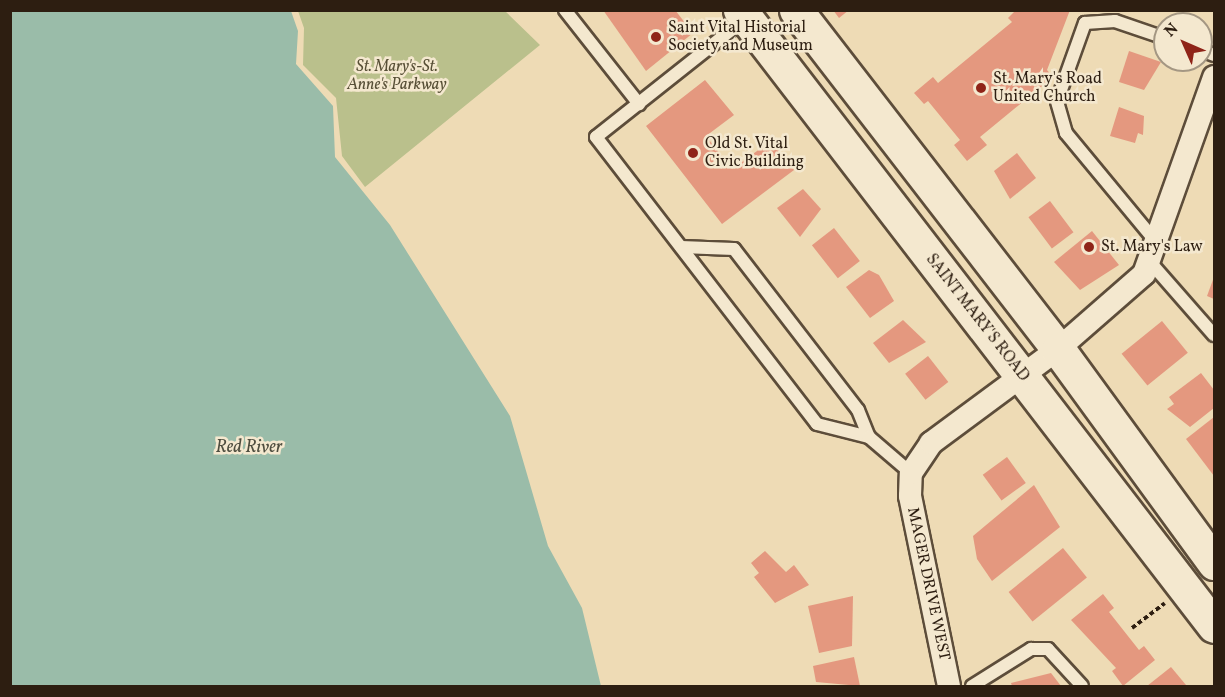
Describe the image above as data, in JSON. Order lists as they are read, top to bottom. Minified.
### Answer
{"streets":{"main road":["SAINT MARY'S ROAD"],"street":["MAGER DRIVE WEST"]},"water":["Red River"],"parks":["St. Mary's-St. Anne's Parkway"],"places":["Saint Vital Historial Society and Museum","St. Mary's Road United Church","Old St. Vital Civic Building","St. Mary's Law"],"north":"top left"}
